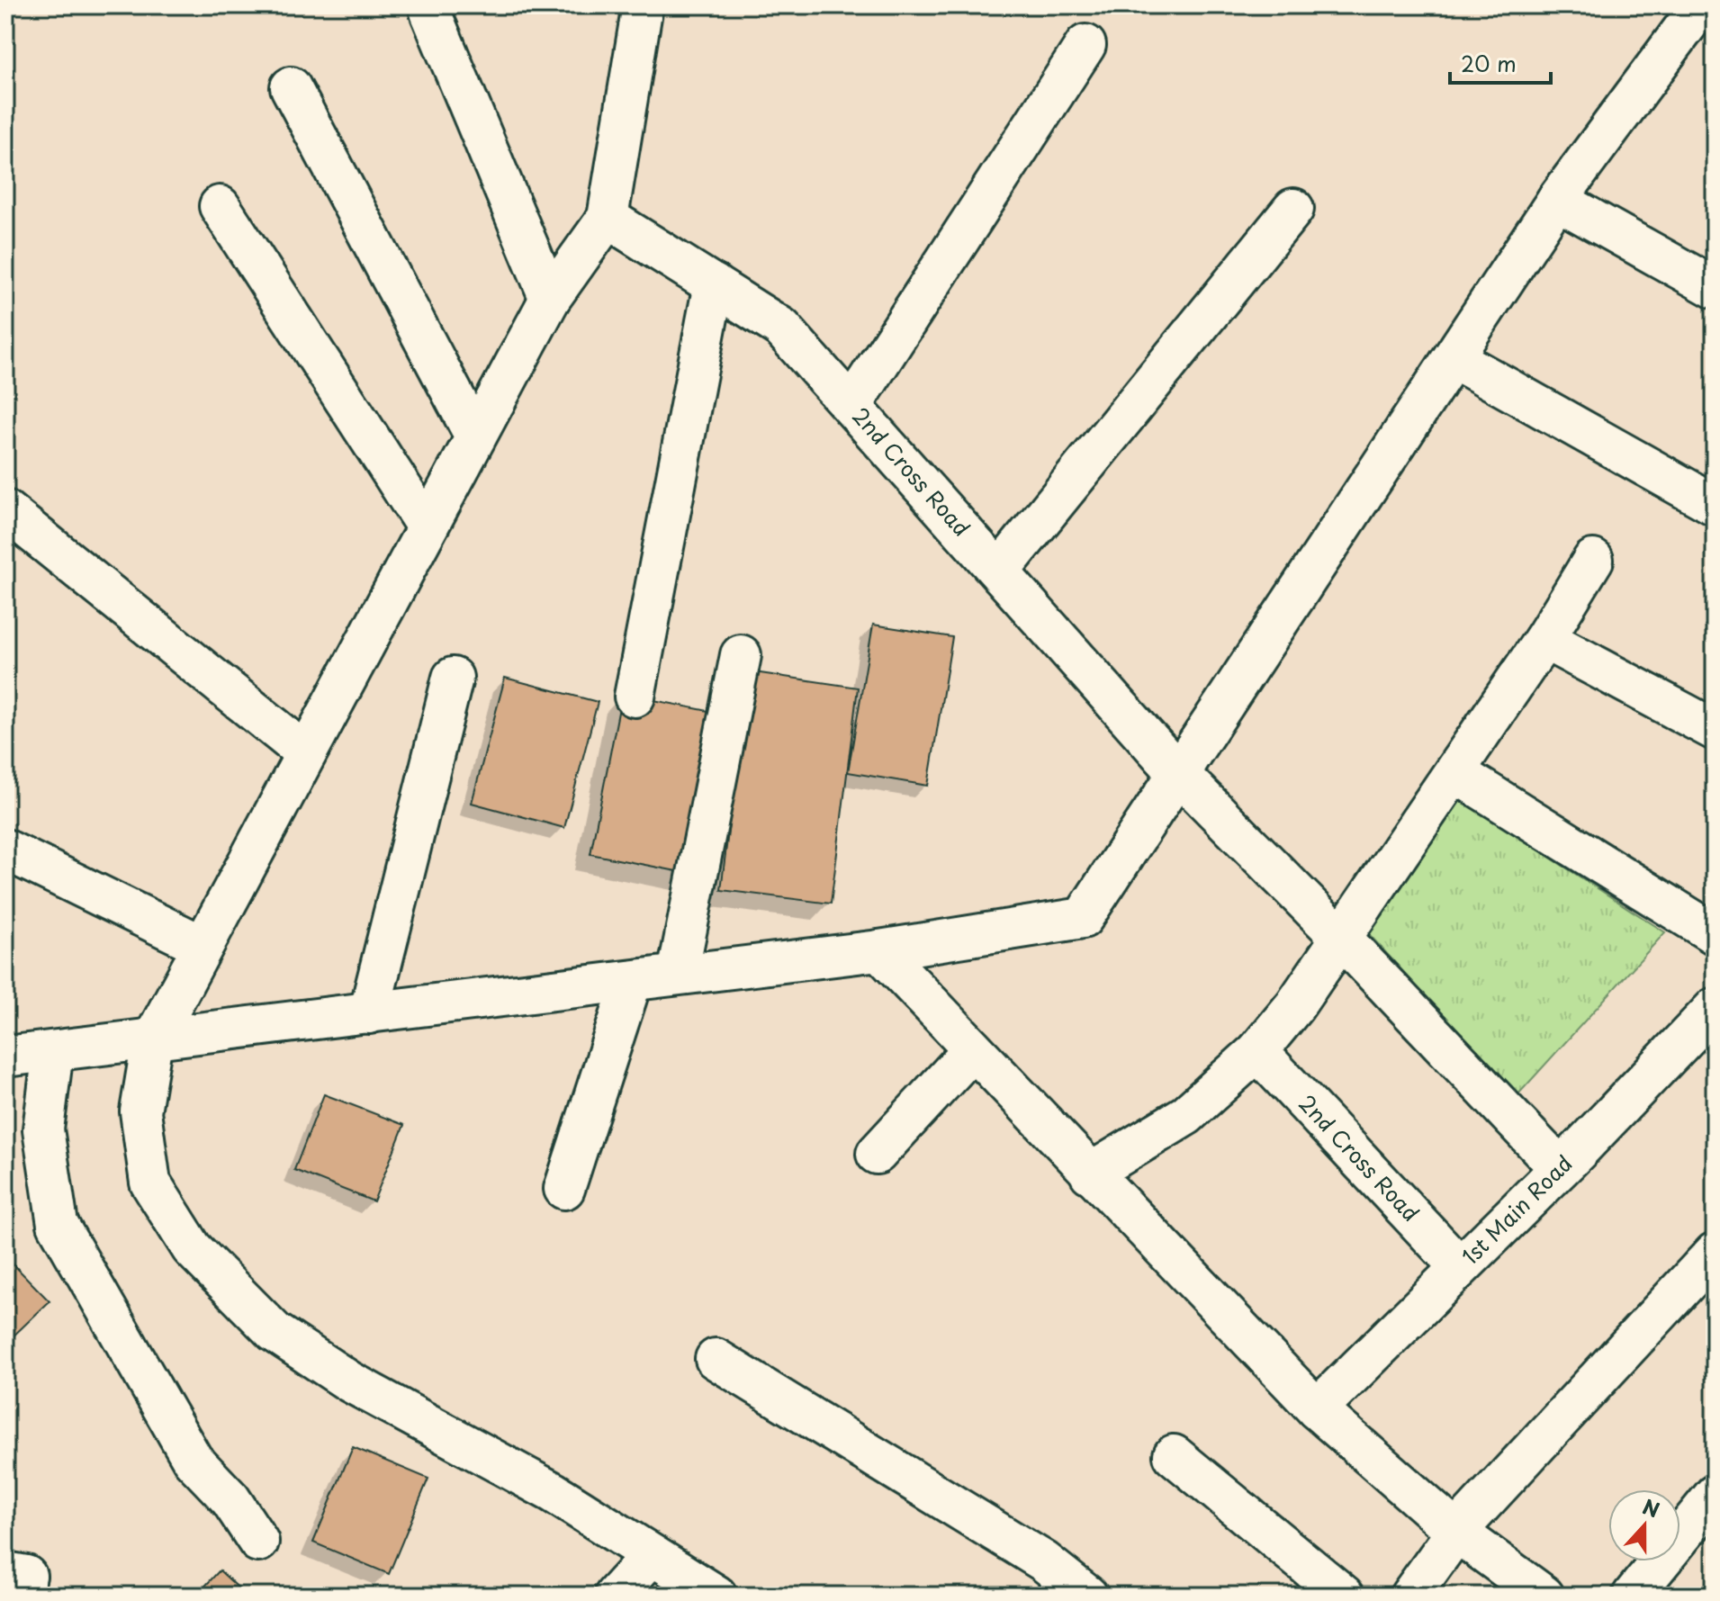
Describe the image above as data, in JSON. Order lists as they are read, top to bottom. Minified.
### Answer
{"streets":{"street":["2nd Cross Road","1st Main Road"]},"crossings":[["2nd Cross Road","1st Main Road"]],"scale_bar":"20 m","north":"top"}
